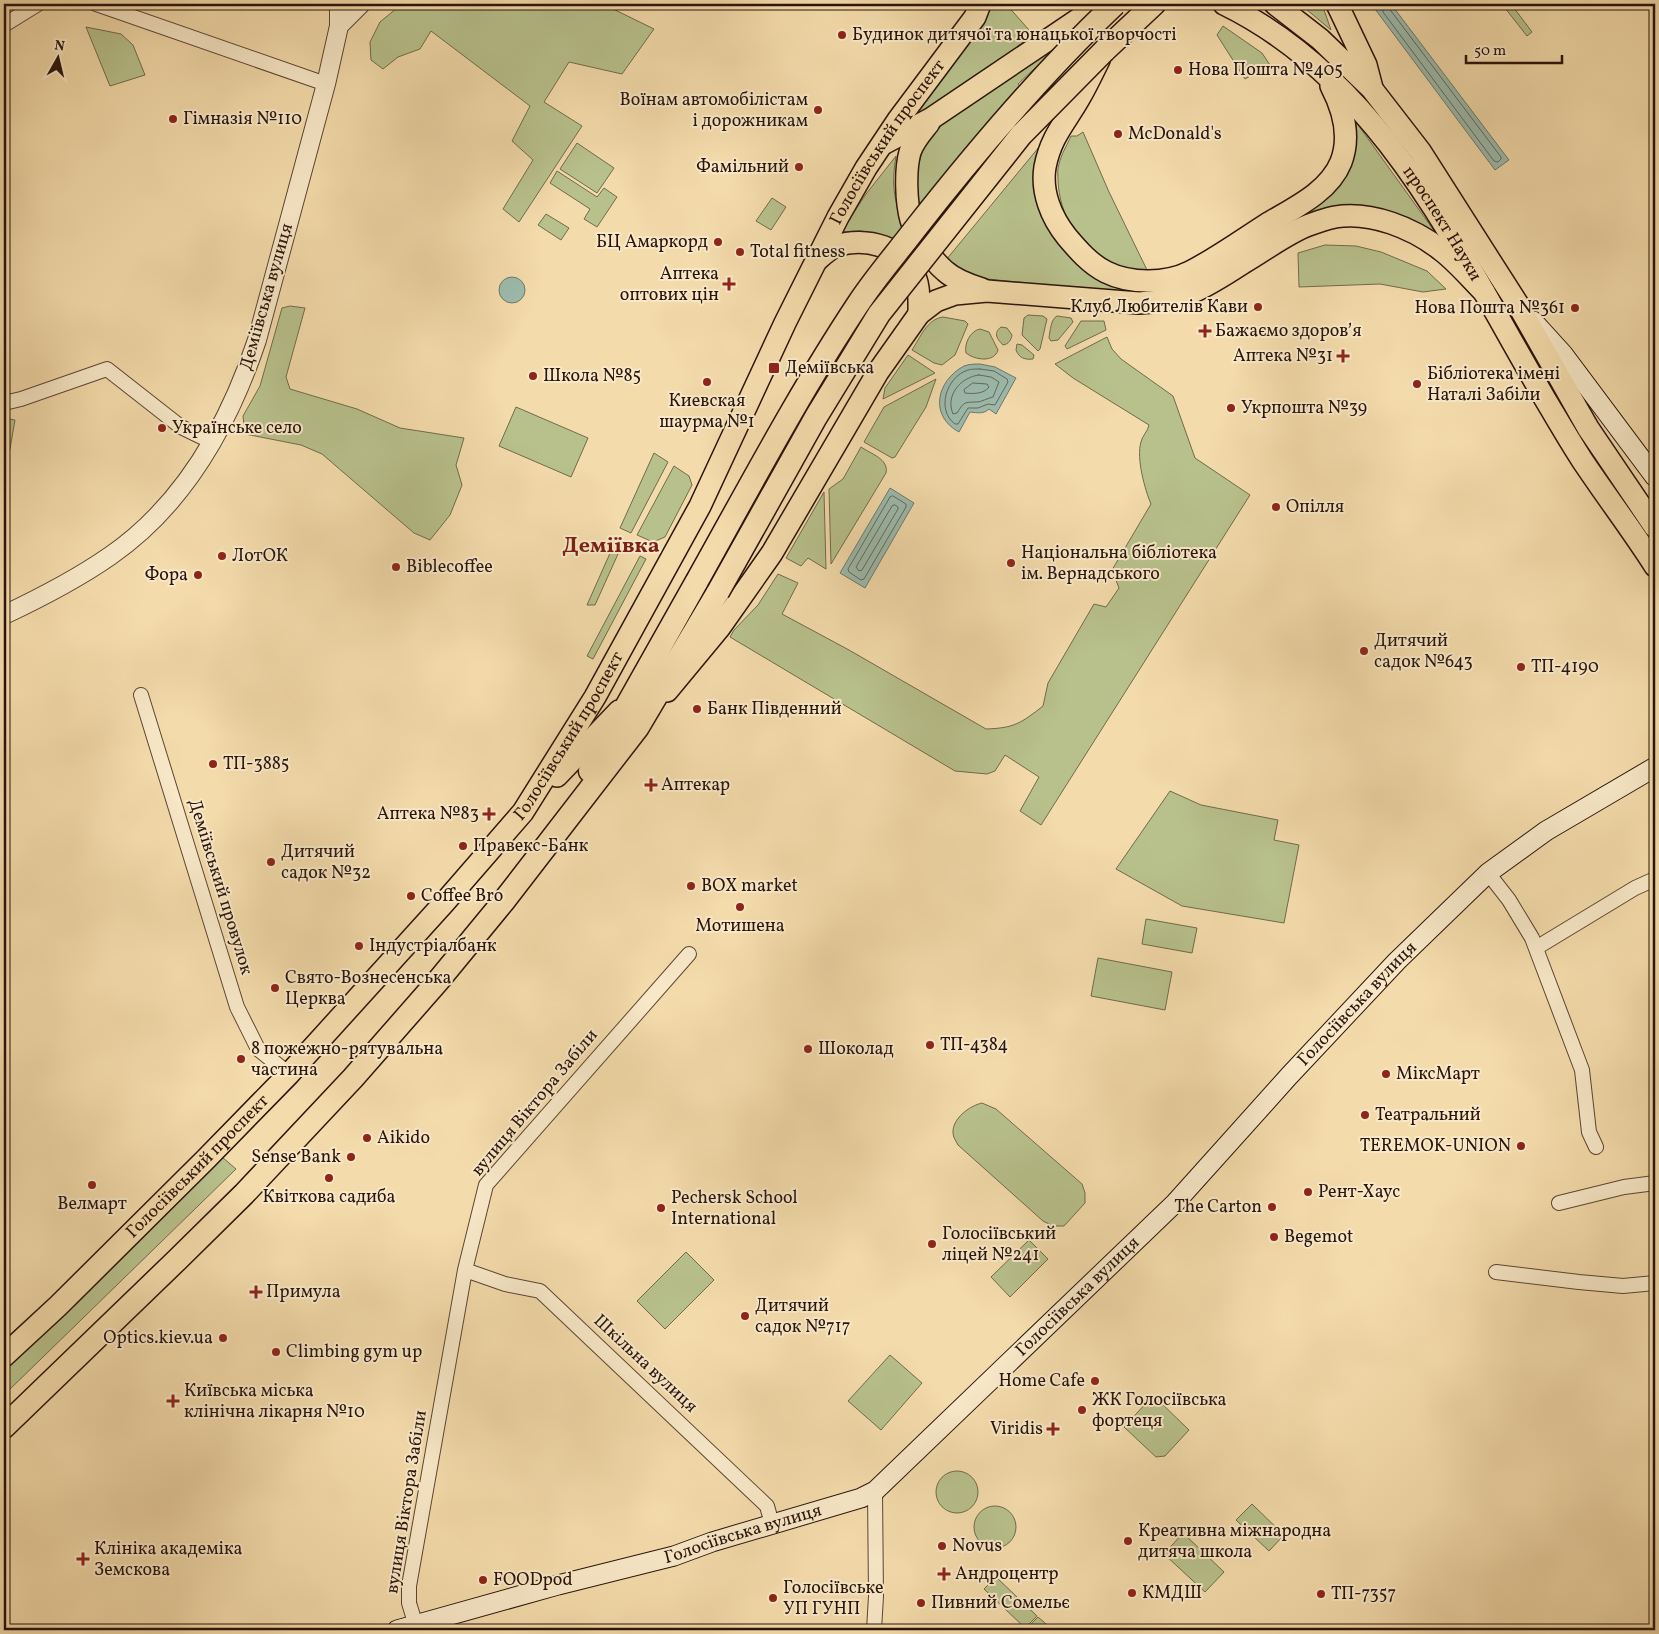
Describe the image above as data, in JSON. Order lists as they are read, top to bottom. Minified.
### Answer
{"streets":{"highway":["Голосіївський проспект"],"main road":["проспект Науки","Голосіївська вулиця"],"street":["Деміївська вулиця","Деміївський провулок","вулиця Віктора Забіли","Шкільна вулиця"]},"crossings":[["Голосіївський проспект","Деміївський провулок"],["Голосіївська вулиця","вулиця Віктора Забіли"],["Голосіївська вулиця","Шкільна вулиця"],["вулиця Віктора Забіли","Шкільна вулиця"]],"districts":["Деміївка"],"places":{"other":["Будинок дитячої та юнацької творчості","Нова Пошта №405","Воїнам автомобілістам і дорожникам","Гімназія №110","McDonald's","Фамільний","БЦ Амаркорд","Total fitness","Клуб Любителів Кави","Нова Пошта №361","Школа №85","Киевская шаурма №1","Бібліотека імені Наталі Забіли","Укрпошта №39","Українське село","Опілля","ЛотОК","Національна бібліотека ім. Вернадського","Biblecoffee","Фора","Дитячий садок №643","ТП-4190","Банк Південний","ТП-3885","Правекс-Банк","Дитячий садок №32","BOX market","Coffee Bro","Мотишена","Індустріалбанк","Свято-Вознесенська Церква","ТП-4384","Шоколад","8 пожежно-рятувальна частина","МіксМарт","Театральний","Aikido","TEREMOK-UNION","Sense Bank","Квіткова садиба","Велмарт","Рент-Хаус","The Carton","Pechersk School International","Begemot","Голосіївський ліцей №241","Дитячий садок №717","Optics.kiev.ua","Climbing gym up","Home Cafe","ЖК Голосіївська фортеця","Креативна міжнародна дитяча школа","Novus","FOODpod","КМДШ","ТП-7357","Голосіївське УП ГУНП","Пивний Сомельє"],"health":["Аптека оптових цін","Бажаємо здоровʼя","Аптека №31","Аптекар","Аптека №83","Примула","Київська міська клінічна лікарня №10","Viridis","Клініка академіка Земскова","Андроцентр"],"transit":["Деміївська"]},"scale_bar":"50 m","north":"top"}
